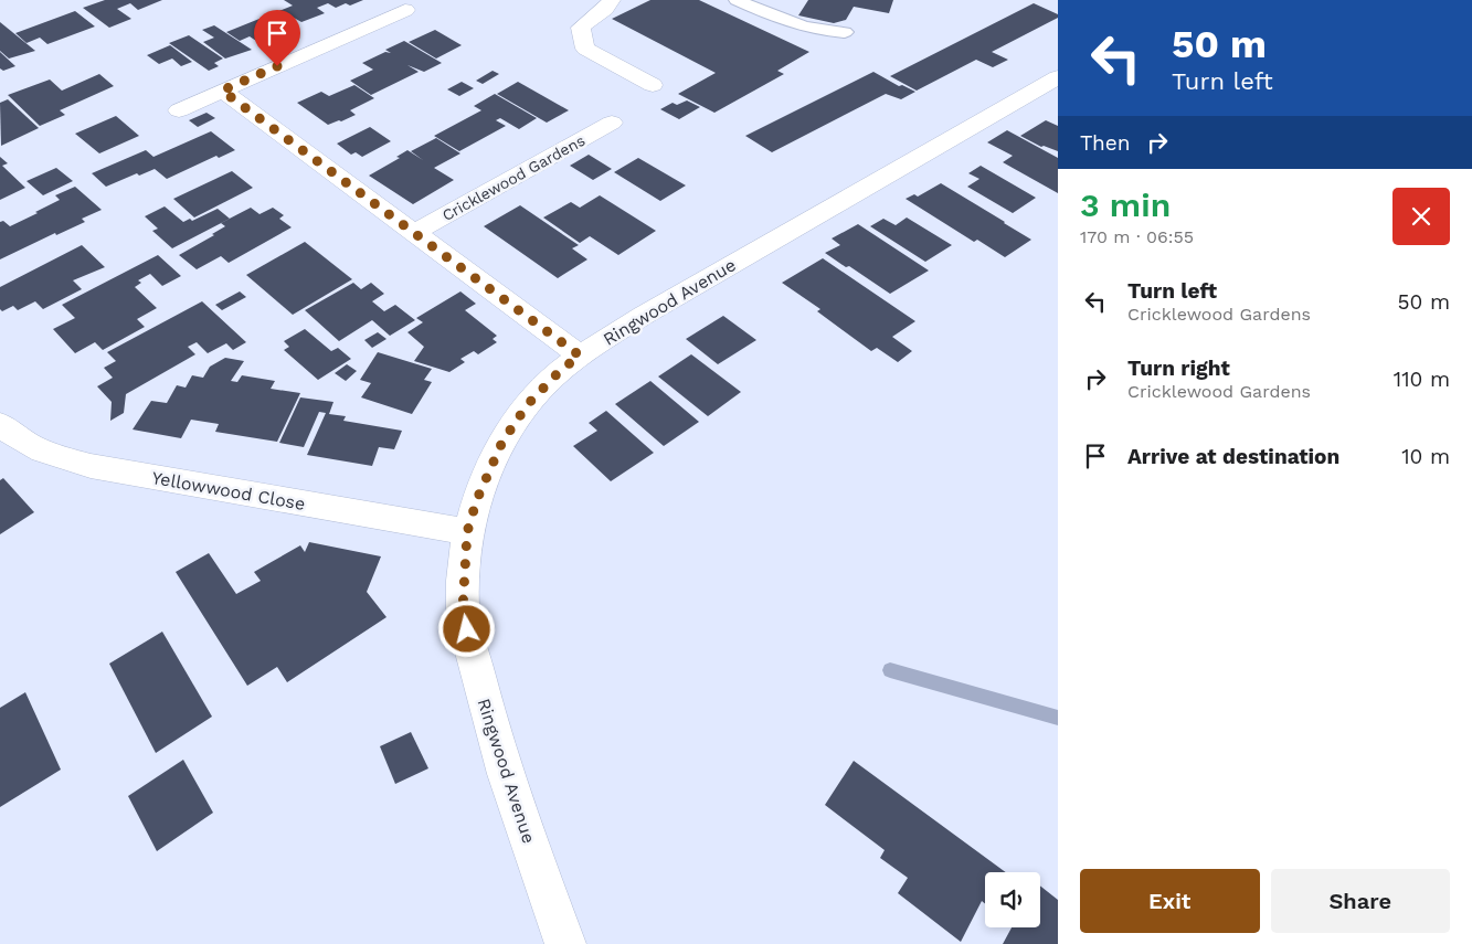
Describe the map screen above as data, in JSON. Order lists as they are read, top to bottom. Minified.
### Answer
{"streets":{"street":["Cricklewood Gardens","Ringwood Avenue","Yellowwood Close"]},"crossings":[["Cricklewood Gardens","Ringwood Avenue"],["Ringwood Avenue","Yellowwood Close"]],"page":{"turn":["50 m","Turn left"],"then":"Then","heading":["3 min","170 m · 06:55"],"list":[{"name":"Turn left","note":"Cricklewood Gardens","value":"50 m"},{"name":"Turn right","note":"Cricklewood Gardens","value":"110 m"},{"name":"Arrive at destination","value":"10 m"}],"buttons":["Exit","Share"]}}
